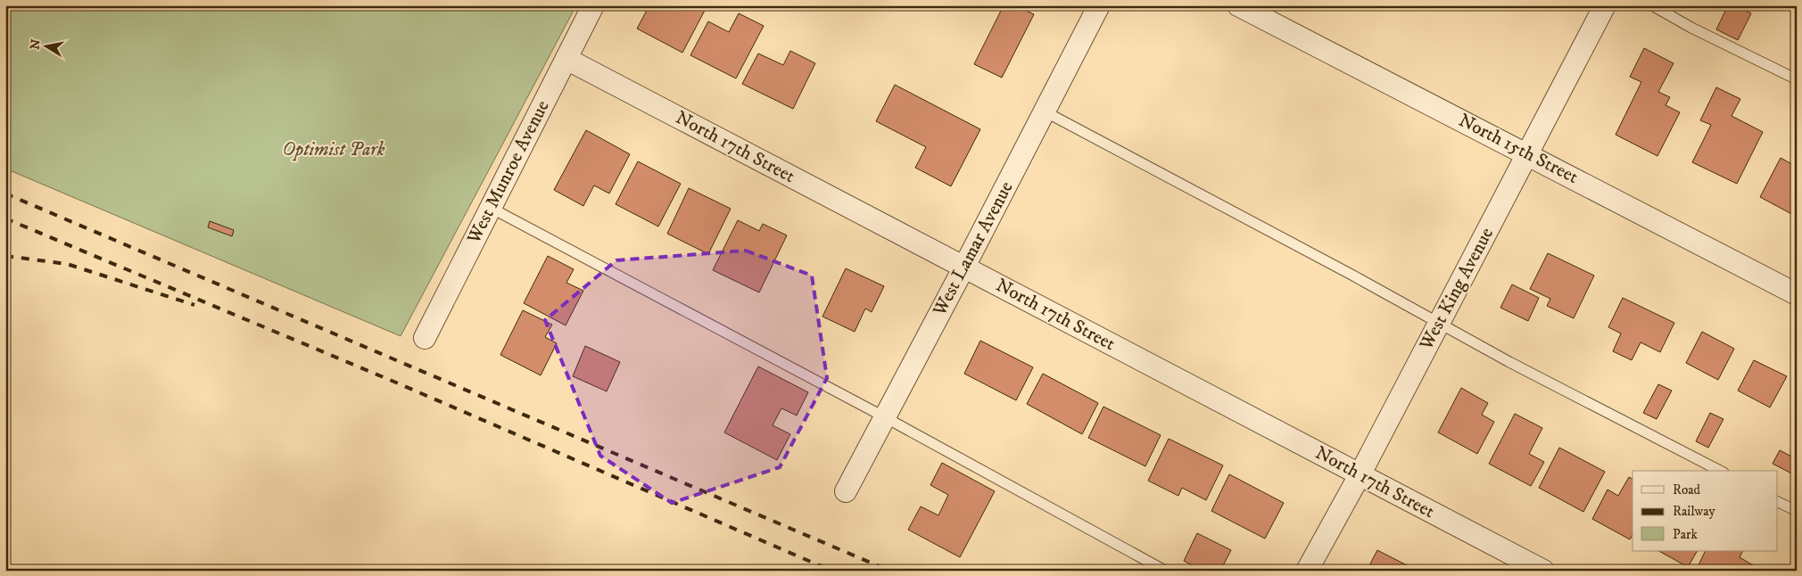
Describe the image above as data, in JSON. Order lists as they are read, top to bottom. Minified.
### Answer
{"streets":{"street":["North 17th Street","North 15th Street","West Munroe Avenue","West Lamar Avenue","West King Avenue"]},"crossings":[["North 17th Street","West Munroe Avenue"],["North 17th Street","West Lamar Avenue"],["North 17th Street","West King Avenue"],["North 15th Street","West King Avenue"]],"parks":["Optimist Park"],"legend":["Road","Railway","Park"],"north":"left"}
